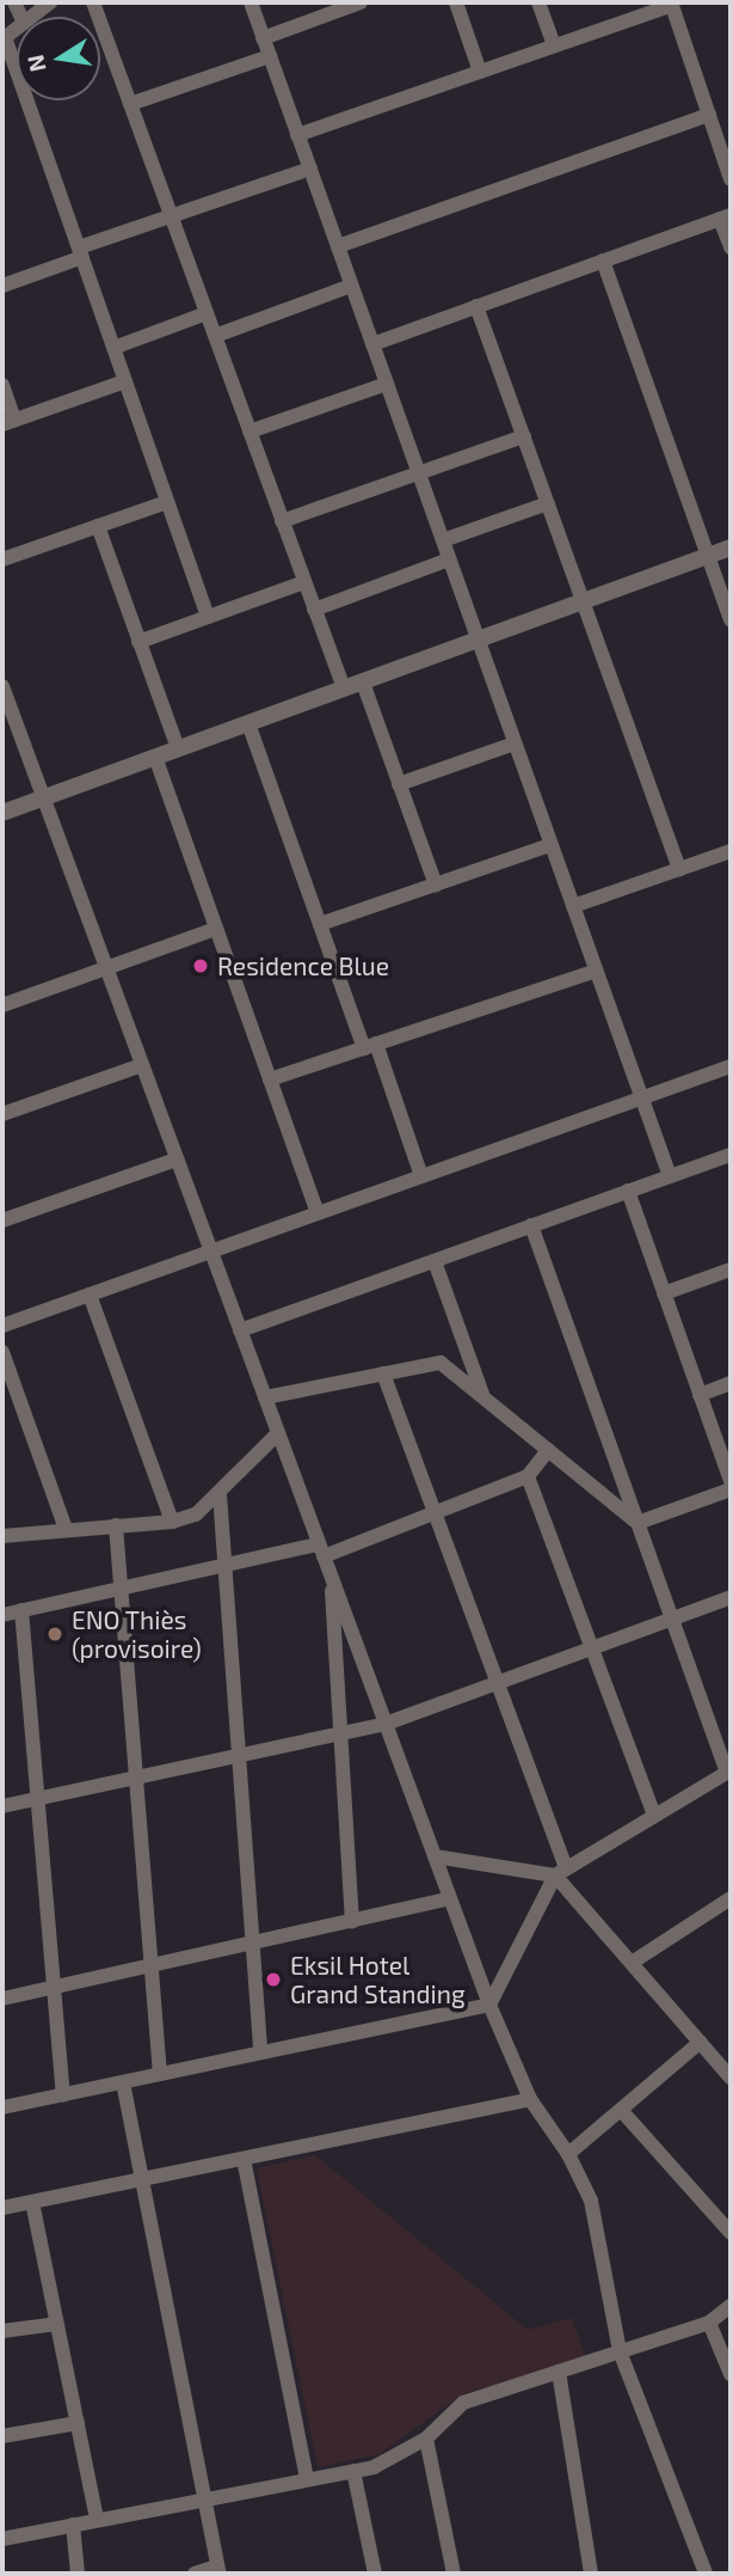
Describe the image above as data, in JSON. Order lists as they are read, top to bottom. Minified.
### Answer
{"places":["Residence Blue","ENO Thiès (provisoire)","Eksil Hotel Grand Standing"],"north":"left"}
